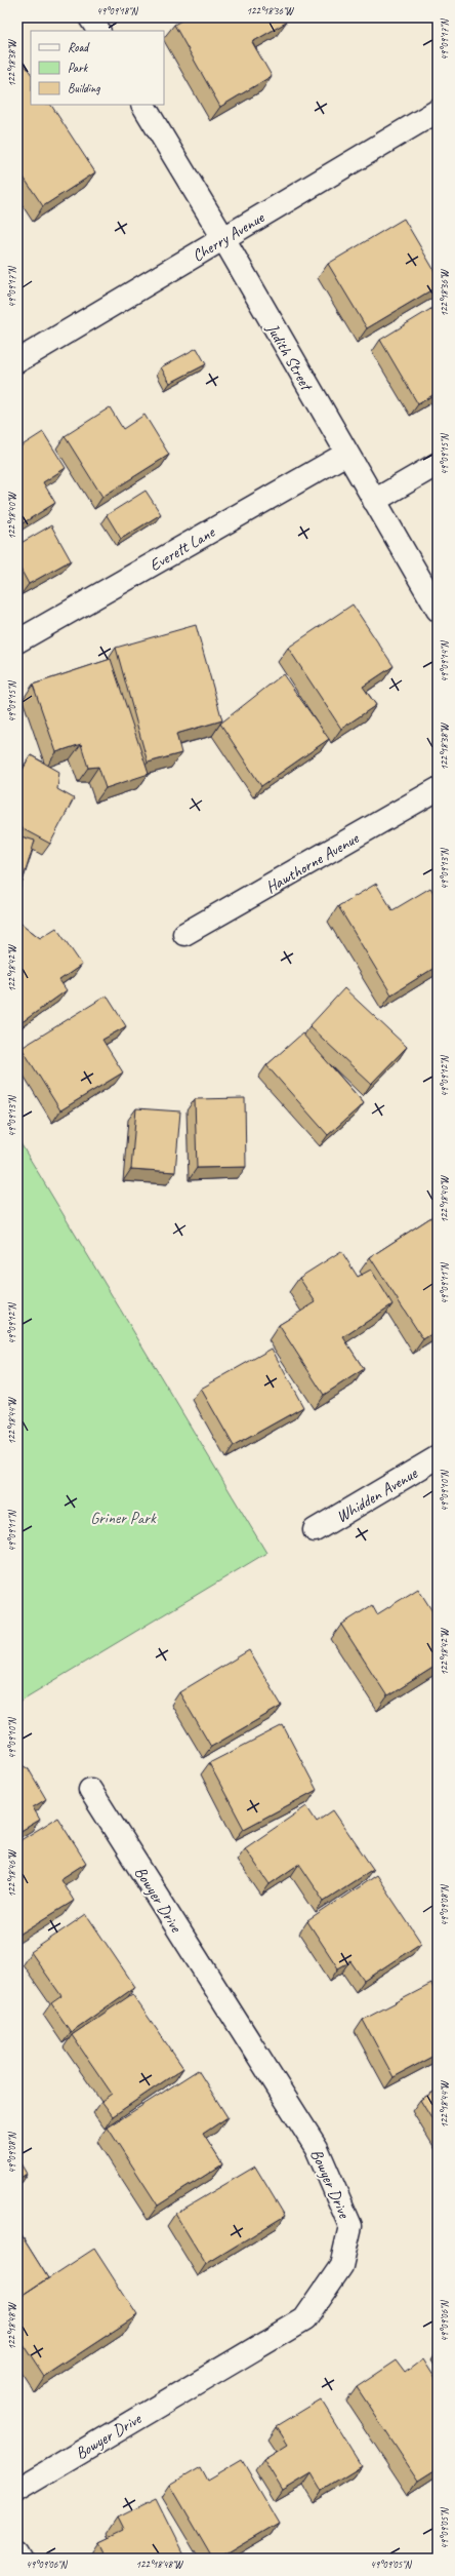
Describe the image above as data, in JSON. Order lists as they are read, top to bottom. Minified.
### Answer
{"streets":{"street":["Cherry Avenue","Judith Street","Everett Lane","Hawthorne Avenue","Whidden Avenue","Bowyer Drive"]},"crossings":[["Cherry Avenue","Judith Street"],["Judith Street","Everett Lane"]],"parks":["Griner Park"],"legend":["Road","Park","Building"],"coordinates":["49°09'18\"N","122°18'36\"W","49°09'17\"N","122°18'38\"W","49°09'15\"N","122°18'40\"W","49°09'14\"N","49°09'13\"N","122°18'42\"W","49°09'12\"N","49°09'11\"N","122°18'44\"W","49°09'10\"N","122°18'46\"W","49°09'08\"N","49°09'06\"N","122°18'48\"W","49°09'05\"N"]}
